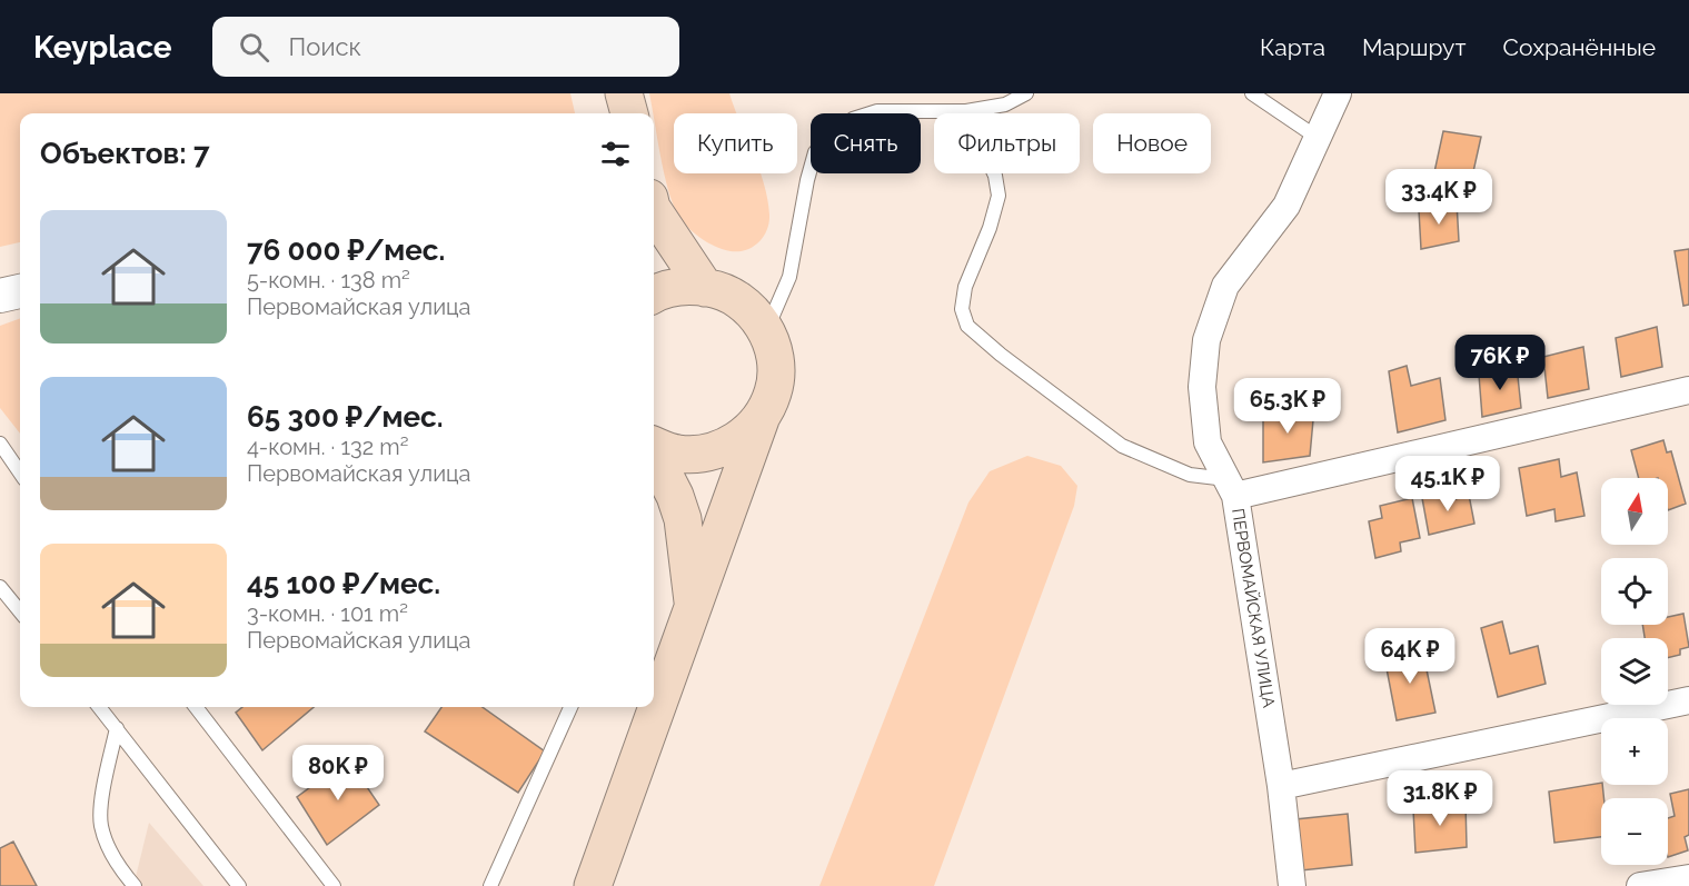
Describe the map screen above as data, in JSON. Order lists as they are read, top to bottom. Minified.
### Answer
{"streets":{"street":["ПЕРВОМАЙСКАЯ УЛИЦА"]},"north":"top","page":{"header":"Keyplace","search":"Поиск","nav":["Карта","Маршрут","Сохранённые"],"chip":["Купить","Снять","Фильтры","Новое"],"heading":"Объектов: 7","price":["33.4K ₽","76K ₽","65.3K ₽","45.1K ₽","64K ₽","80K ₽","31.8K ₽"],"list":[{"name":"76 000 ₽/мес.","note":"5-комн. · 138 m² · Первомайская улица"},{"name":"65 300 ₽/мес.","note":"4-комн. · 132 m² · Первомайская улица"},{"name":"45 100 ₽/мес.","note":"3-комн. · 101 m² · Первомайская улица"}],"map_buttons":["+","−"]}}
